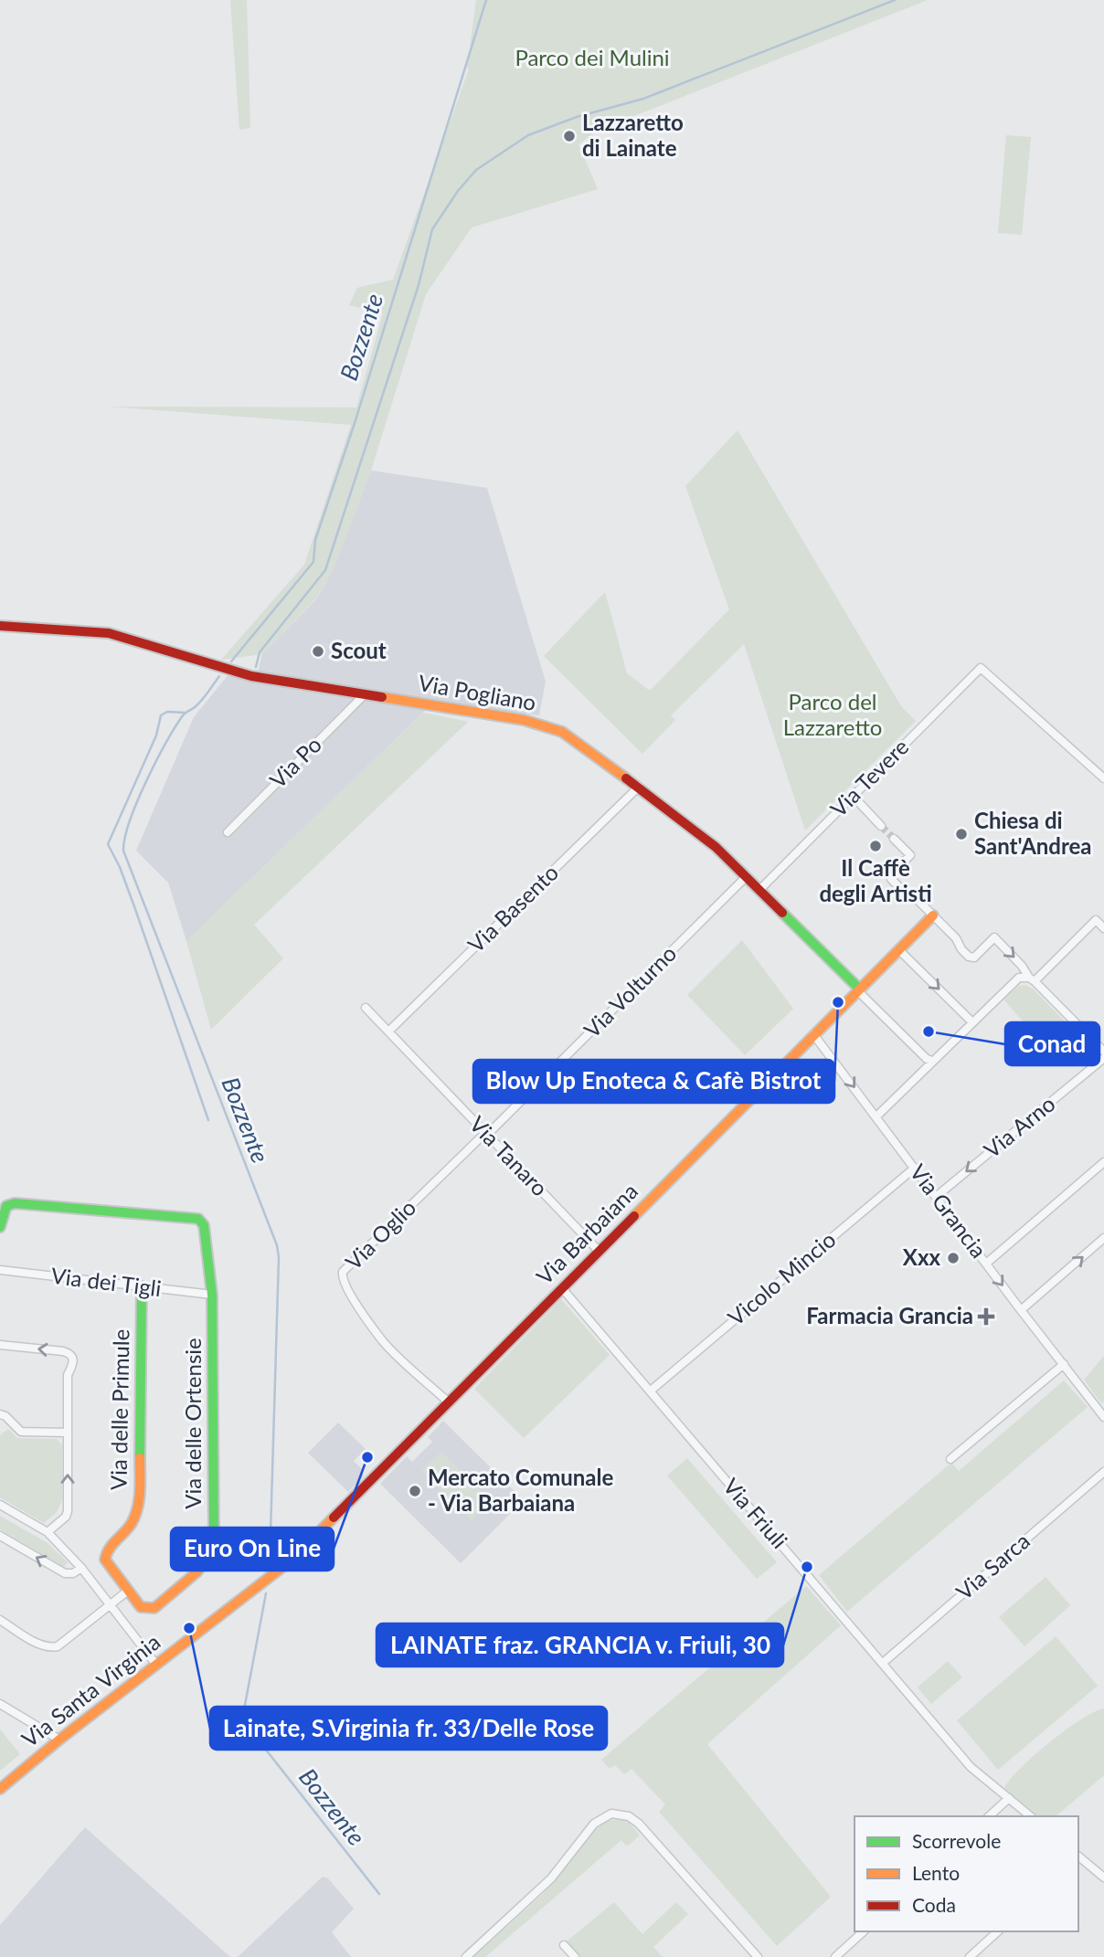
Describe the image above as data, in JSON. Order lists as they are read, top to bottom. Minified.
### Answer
{"streets":{"street":["Via Pogliano","Via Po","Via Tevere","Via Basento","Via Volturno","Via Arno","Via Tanaro","Via Grancia","Via Barbaiana","Via Oglio","Vicolo Mincio","Via dei Tigli","Via delle Primule","Via delle Ortensie","Via Friuli","Via Sarca","Via Santa Virginia"]},"crossings":[["Via Pogliano","Via Po"],["Via Pogliano","Via Tevere"],["Via Pogliano","Via Basento"],["Via Pogliano","Via Volturno"],["Via Pogliano","Via Barbaiana"],["Via Basento","Via Tanaro"],["Via Volturno","Via Tanaro"],["Via Volturno","Via Oglio"],["Via Arno","Via Grancia"],["Via Tanaro","Via Barbaiana"],["Via Tanaro","Via Oglio"],["Via Grancia","Via Barbaiana"],["Via Grancia","Vicolo Mincio"],["Via Barbaiana","Via Oglio"],["Via Barbaiana","Via Friuli"],["Via Barbaiana","Via Santa Virginia"],["Vicolo Mincio","Via Friuli"],["Via dei Tigli","Via delle Primule"],["Via dei Tigli","Via delle Ortensie"],["Via delle Primule","Via delle Ortensie"],["Via Friuli","Via Sarca"]],"one_way":["Via Arno"],"water":["Bozzente"],"parks":["Parco dei Mulini","Parco del Lazzaretto"],"places":{"other":["Lazzaretto di Lainate","Scout","Chiesa di Sant'Andrea","Il Caffè degli Artisti","Blow Up Enoteca & Cafè Bistrot","Conad","Xxx","Euro On Line","Mercato Comunale - Via Barbaiana","LAINATE fraz. GRANCIA v. Friuli, 30","Lainate, S.Virginia fr. 33/Delle Rose"],"health":["Farmacia Grancia"]},"legend":["Scorrevole","Lento","Coda"]}
